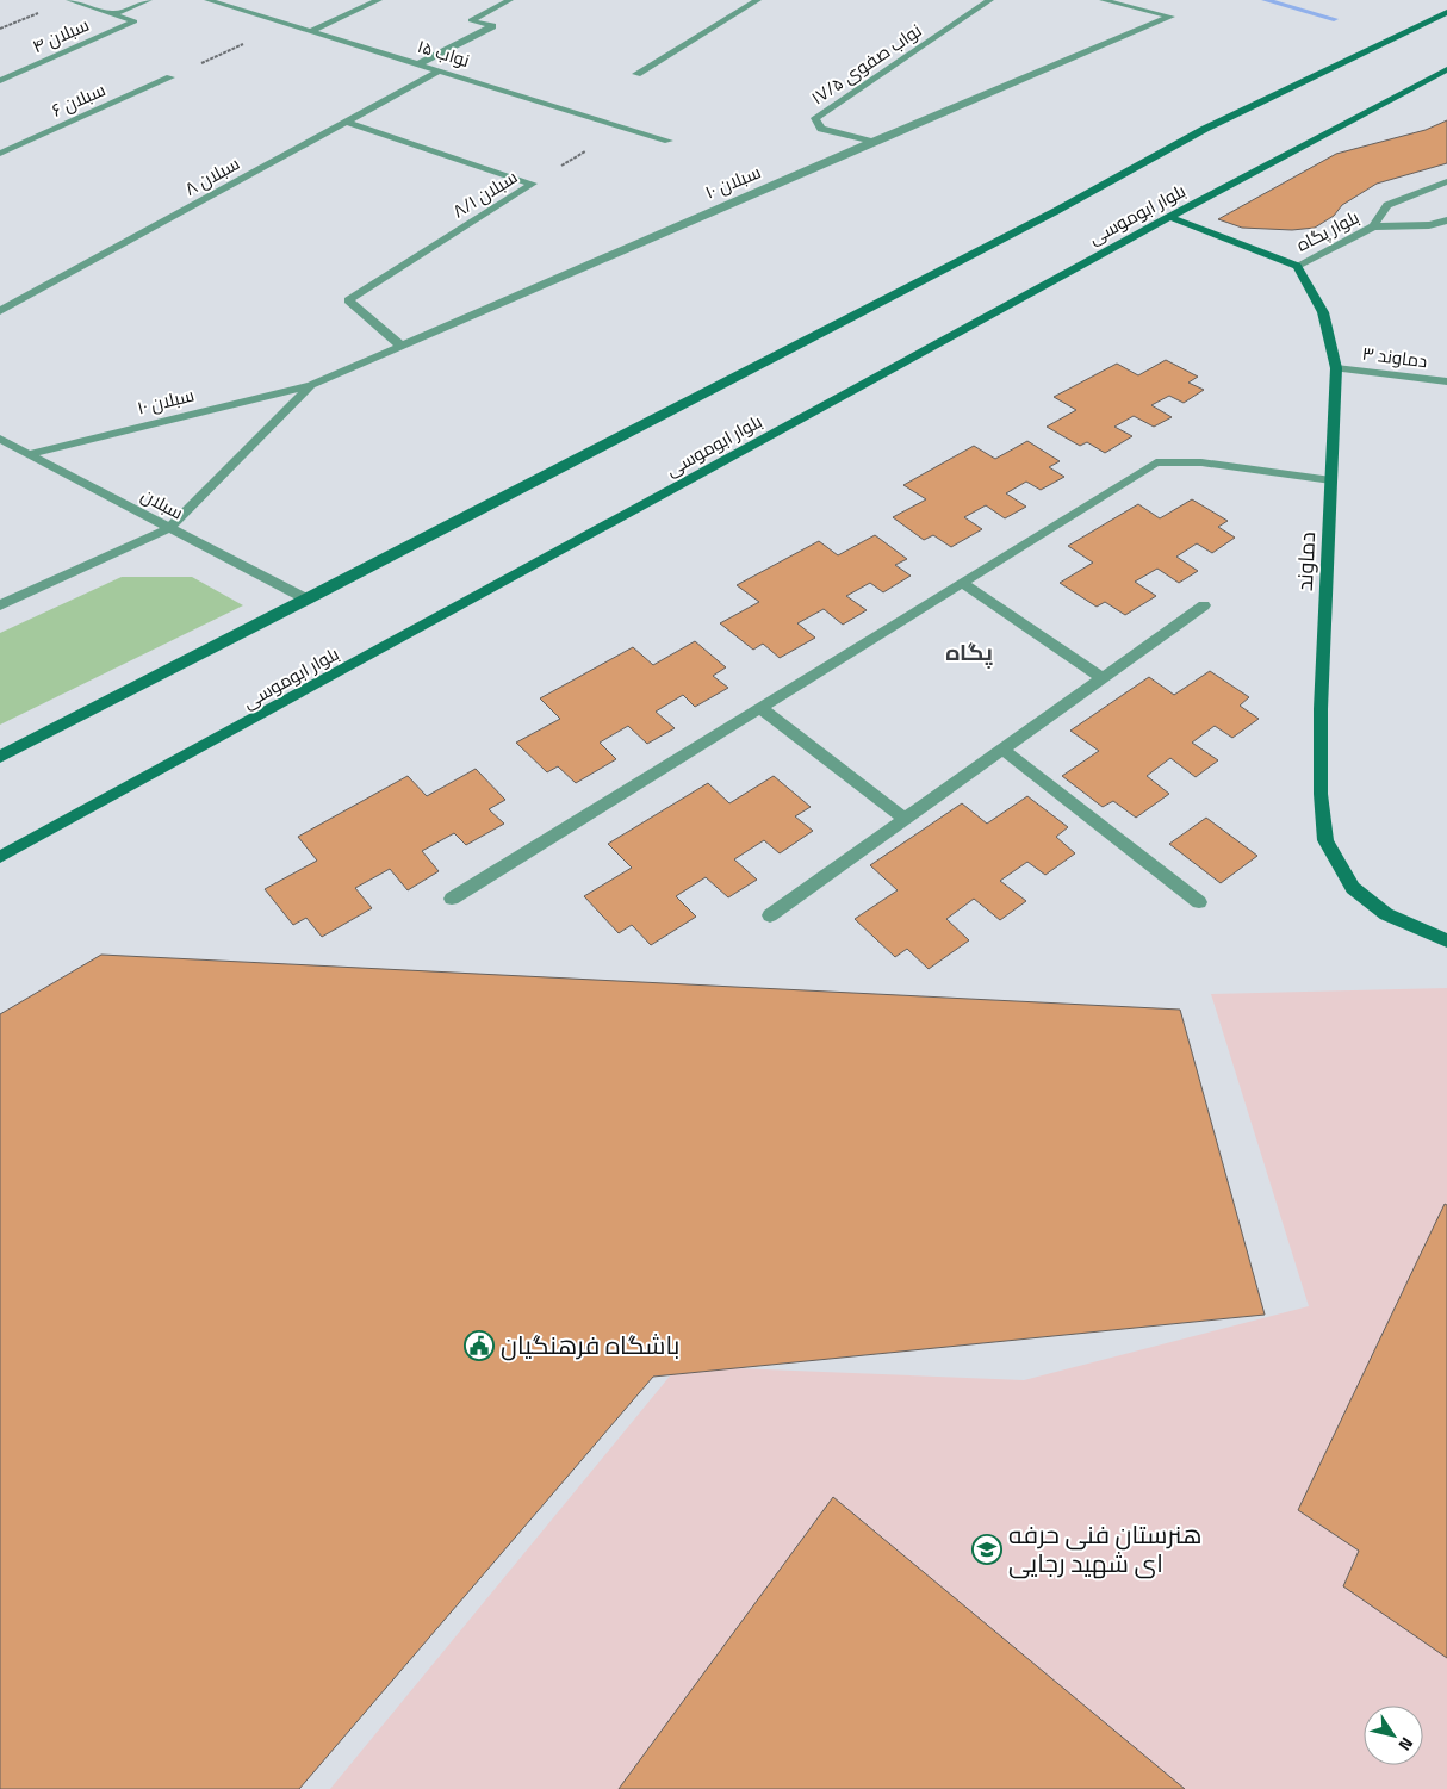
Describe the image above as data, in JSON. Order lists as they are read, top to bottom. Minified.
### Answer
{"streets":{"main road":["بلوار ابوموسی","دماوند"],"street":["سبلان ۴","نواب ۱۵","نواب صفوی ۱۷/۵","سبلان ۶","سبلان ۸","سبلان ۱۰","سبلان ۸/۱","بلوار پگاه","دماوند ۳","سبلان"]},"crossings":[["نواب ۱۵","سبلان ۸"],["نواب صفوی ۱۷/۵","سبلان ۱۰"],["سبلان ۸","سبلان ۸/۱"],["سبلان ۱۰","سبلان ۸/۱"],["سبلان ۱۰","سبلان"],["بلوار ابوموسی","سبلان"],["بلوار پگاه","دماوند"],["دماوند ۳","دماوند"]],"districts":["پگاه"],"places":{"public building":["باشگاه فرهنگیان"],"school or university":["هنرستان فنی حرفه ای شهید رجایی"]},"north":"bottom right"}
